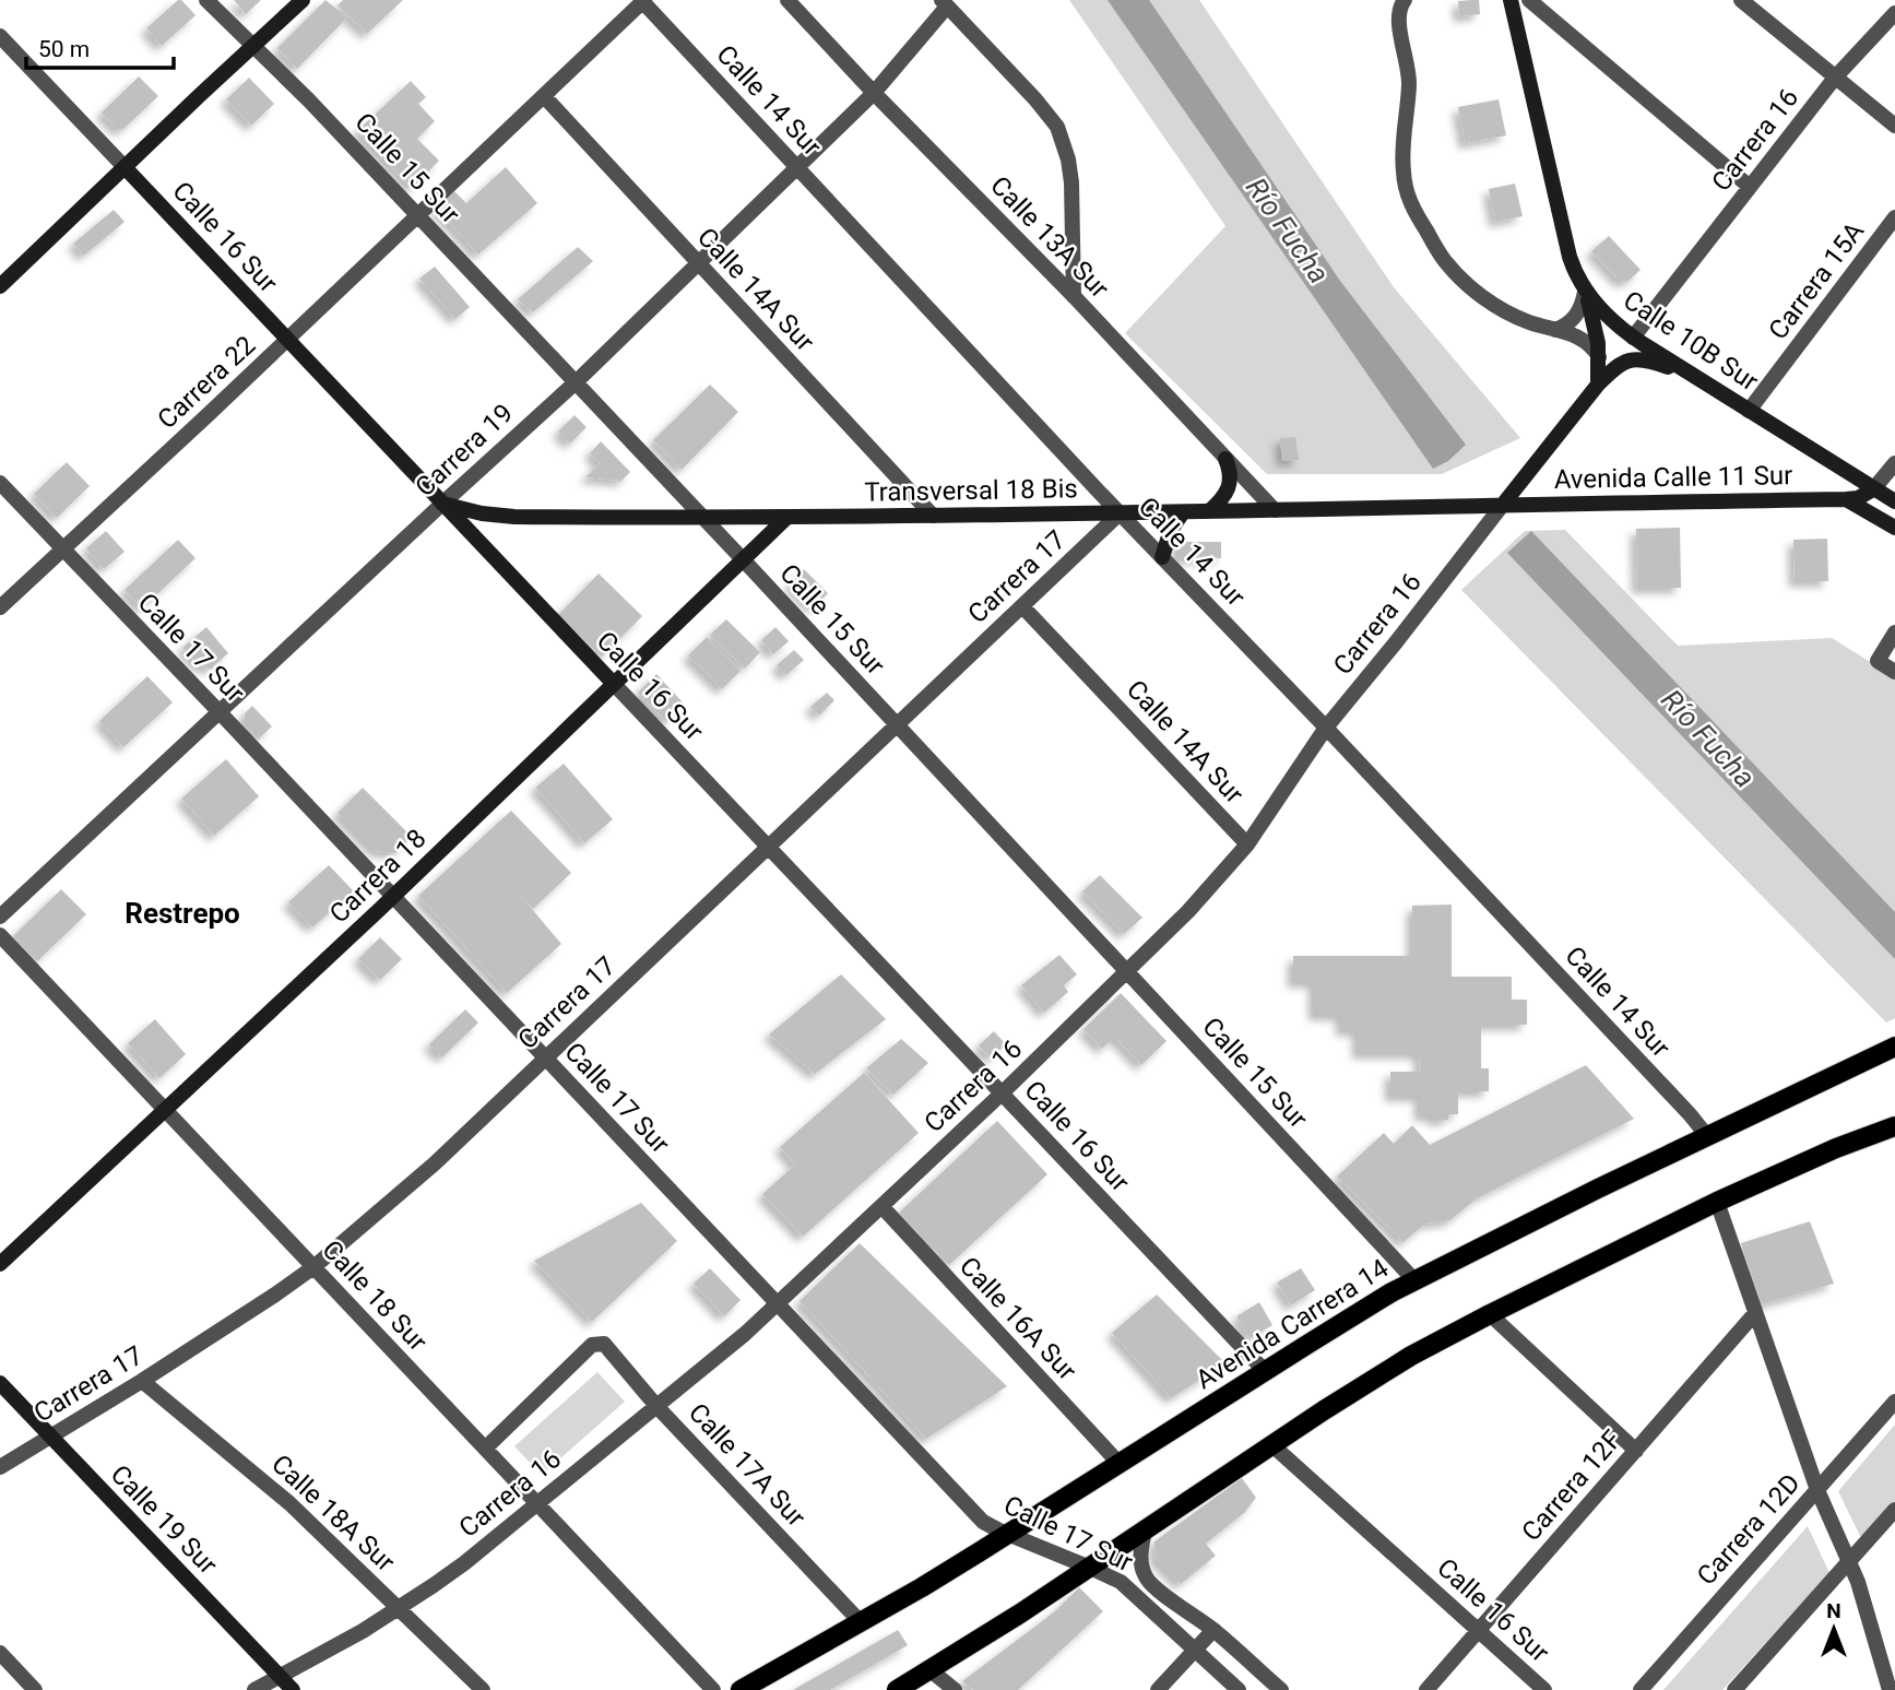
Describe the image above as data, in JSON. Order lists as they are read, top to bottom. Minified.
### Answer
{"streets":{"main road":["Carrera 16","Calle 16 Sur","Calle 10B Sur","Avenida Calle 11 Sur","Transversal 18 Bis","Carrera 18","Avenida Carrera 14","Calle 19 Sur"],"street":["Calle 14 Sur","Calle 15 Sur","Calle 13A Sur","Carrera 15A","Calle 14A Sur","Carrera 22","Carrera 19","Carrera 17","Calle 17 Sur","Calle 18 Sur","Calle 16A Sur","Calle 17A Sur","Carrera 12F","Calle 18A Sur","Carrera 12D"]},"crossings":[["Calle 14 Sur","Carrera 16"],["Calle 14 Sur","Carrera 22"],["Calle 14 Sur","Carrera 19"],["Calle 14 Sur","Transversal 18 Bis"],["Calle 14 Sur","Carrera 17"],["Calle 14 Sur","Avenida Carrera 14"],["Carrera 16","Calle 15 Sur"],["Carrera 16","Calle 16 Sur"],["Carrera 16","Calle 14A Sur"],["Carrera 16","Calle 10B Sur"],["Carrera 16","Avenida Calle 11 Sur"],["Carrera 16","Transversal 18 Bis"],["Carrera 16","Calle 17 Sur"],["Carrera 16","Calle 18 Sur"],["Carrera 16","Calle 16A Sur"],["Carrera 16","Calle 17A Sur"],["Carrera 16","Calle 18A Sur"],["Carrera 16","Calle 19 Sur"],["Calle 15 Sur","Carrera 22"],["Calle 15 Sur","Carrera 19"],["Calle 15 Sur","Transversal 18 Bis"],["Calle 15 Sur","Carrera 17"],["Calle 15 Sur","Carrera 18"],["Calle 15 Sur","Avenida Carrera 14"],["Calle 16 Sur","Carrera 22"],["Calle 16 Sur","Carrera 19"],["Calle 16 Sur","Transversal 18 Bis"],["Calle 16 Sur","Carrera 17"],["Calle 16 Sur","Carrera 18"],["Calle 16 Sur","Avenida Carrera 14"],["Calle 16 Sur","Carrera 12F"],["Calle 13A Sur","Carrera 19"],["Calle 13A Sur","Transversal 18 Bis"],["Carrera 15A","Calle 10B Sur"],["Calle 14A Sur","Carrera 22"],["Calle 14A Sur","Carrera 19"],["Calle 14A Sur","Transversal 18 Bis"],["Calle 14A Sur","Carrera 17"],["Calle 10B Sur","Avenida Calle 11 Sur"],["Carrera 22","Calle 17 Sur"],["Carrera 19","Transversal 18 Bis"],["Carrera 19","Calle 17 Sur"],["Avenida Calle 11 Sur","Transversal 18 Bis"],["Transversal 18 Bis","Carrera 17"],["Transversal 18 Bis","Carrera 18"],["Carrera 17","Calle 17 Sur"],["Carrera 17","Calle 18 Sur"],["Carrera 17","Calle 18A Sur"],["Carrera 17","Calle 19 Sur"],["Calle 17 Sur","Carrera 18"],["Calle 17 Sur","Avenida Carrera 14"],["Carrera 18","Calle 18 Sur"],["Calle 18 Sur","Calle 17A Sur"],["Calle 16A Sur","Avenida Carrera 14"],["Avenida Carrera 14","Calle 17A Sur"]],"districts":["Restrepo"],"water":["Río Fucha"],"scale_bar":"50 m","north":"top"}
